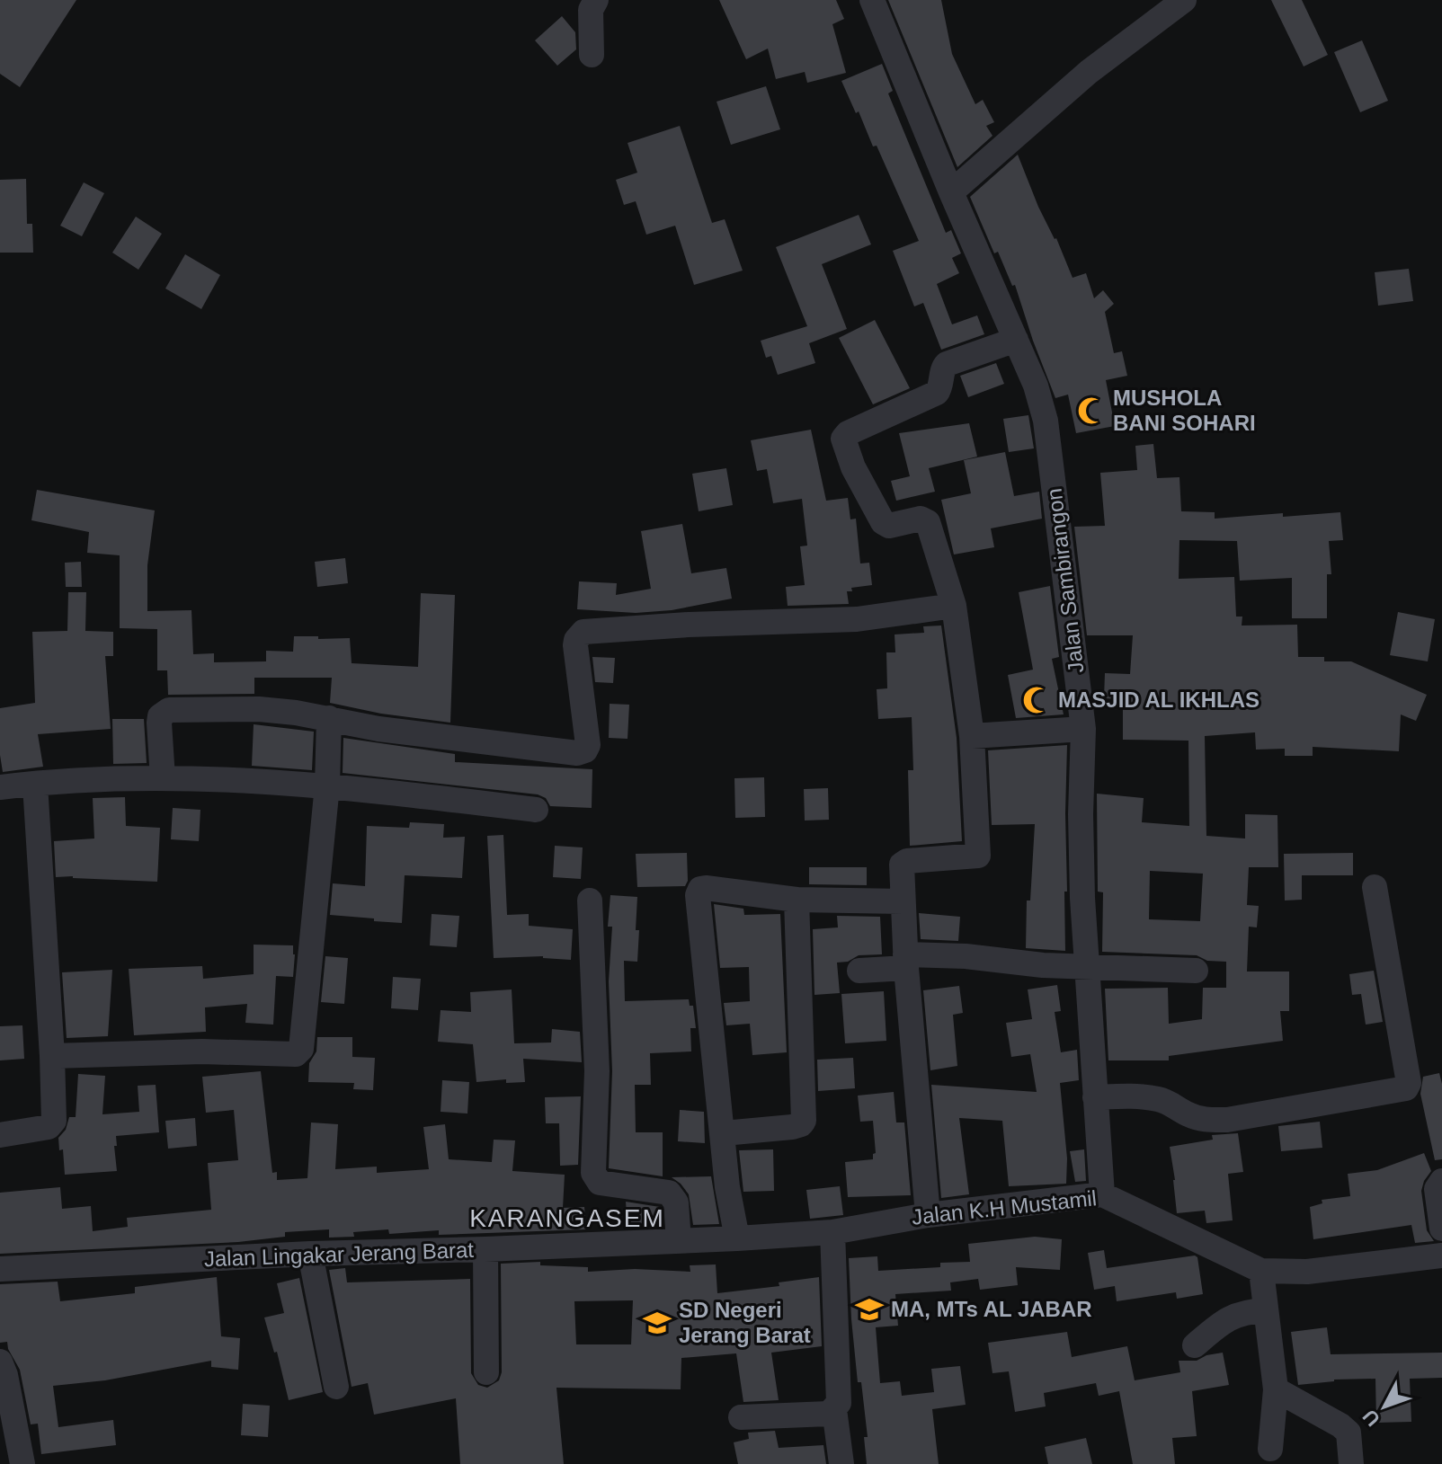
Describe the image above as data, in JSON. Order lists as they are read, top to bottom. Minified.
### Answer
{"streets":{"street":["Jalan Sambirangon","Jalan K.H Mustamil","Jalan Lingakar Jerang Barat"]},"crossings":[["Jalan Sambirangon","Jalan K.H Mustamil"],["Jalan K.H Mustamil","Jalan Lingakar Jerang Barat"]],"districts":["KARANGASEM"],"places":{"mosque":["MUSHOLA BANI SOHARI","MASJID AL IKHLAS"],"school or university":["MA, MTs AL JABAR","SD Negeri Jerang Barat"]},"north":"bottom left"}
